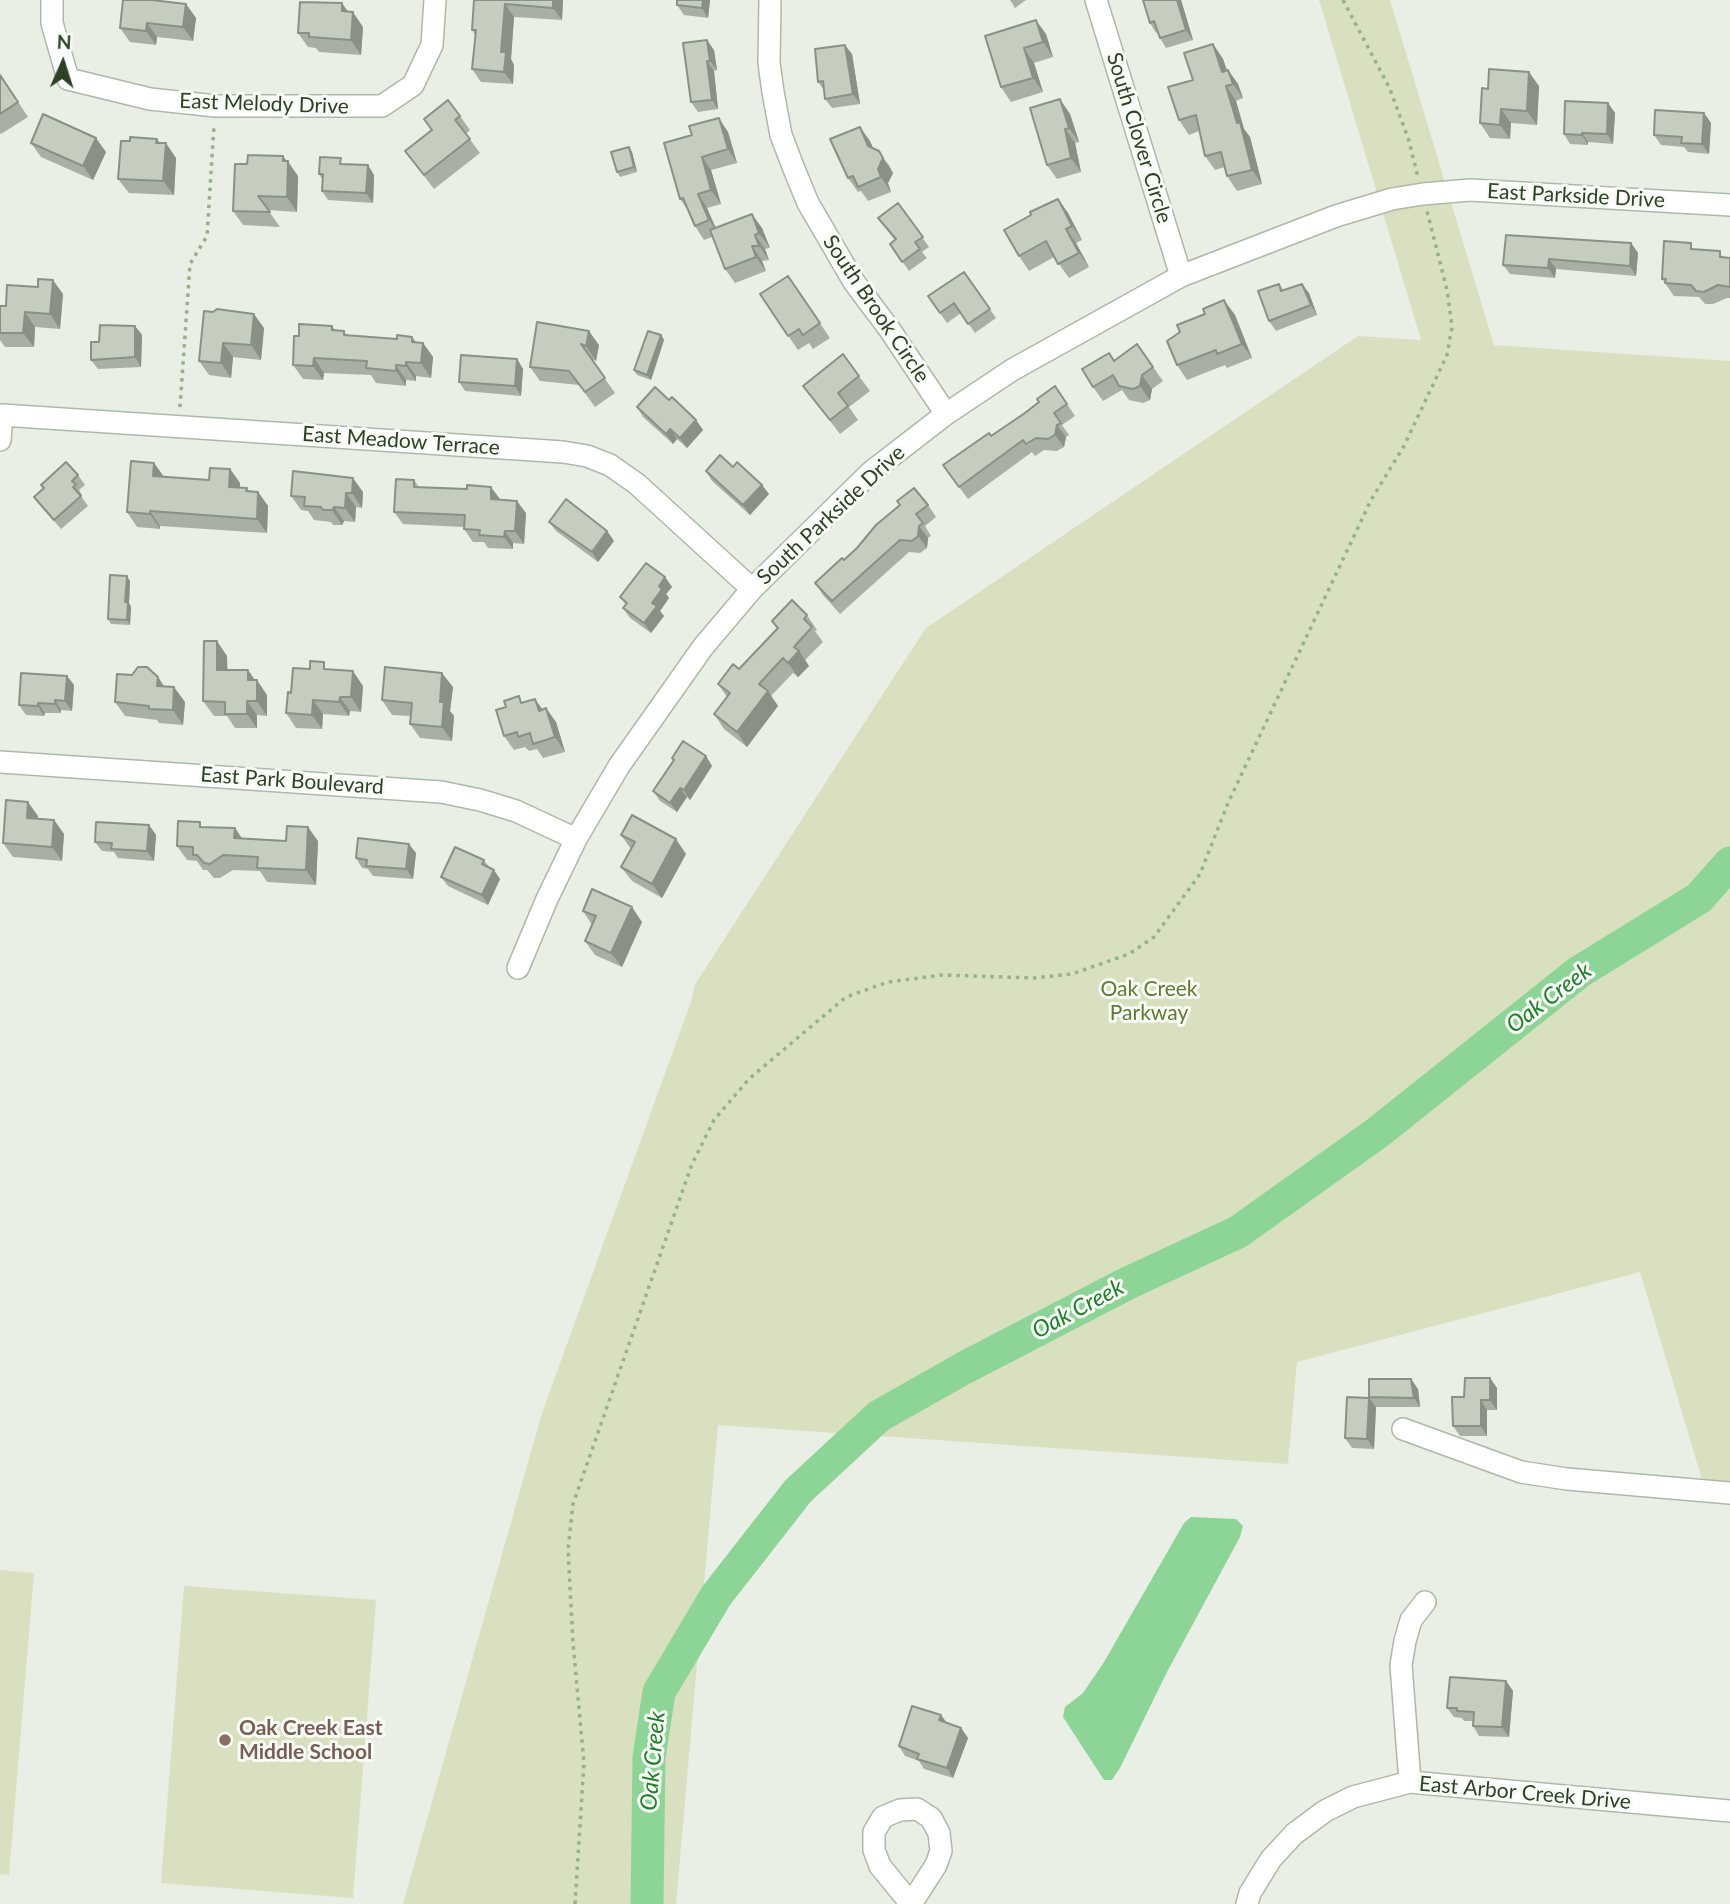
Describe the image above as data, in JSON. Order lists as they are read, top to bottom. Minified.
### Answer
{"streets":{"street":["East Melody Drive","South Clover Circle","East Parkside Drive","South Brook Circle","East Meadow Terrace","South Parkside Drive","East Park Boulevard","East Arbor Creek Drive"]},"crossings":[["South Clover Circle","South Parkside Drive"],["East Parkside Drive","South Parkside Drive"],["South Brook Circle","South Parkside Drive"],["East Meadow Terrace","South Parkside Drive"],["South Parkside Drive","East Park Boulevard"]],"water":["Oak Creek"],"parks":["Oak Creek Parkway"],"places":["Oak Creek East Middle School"],"north":"top"}
